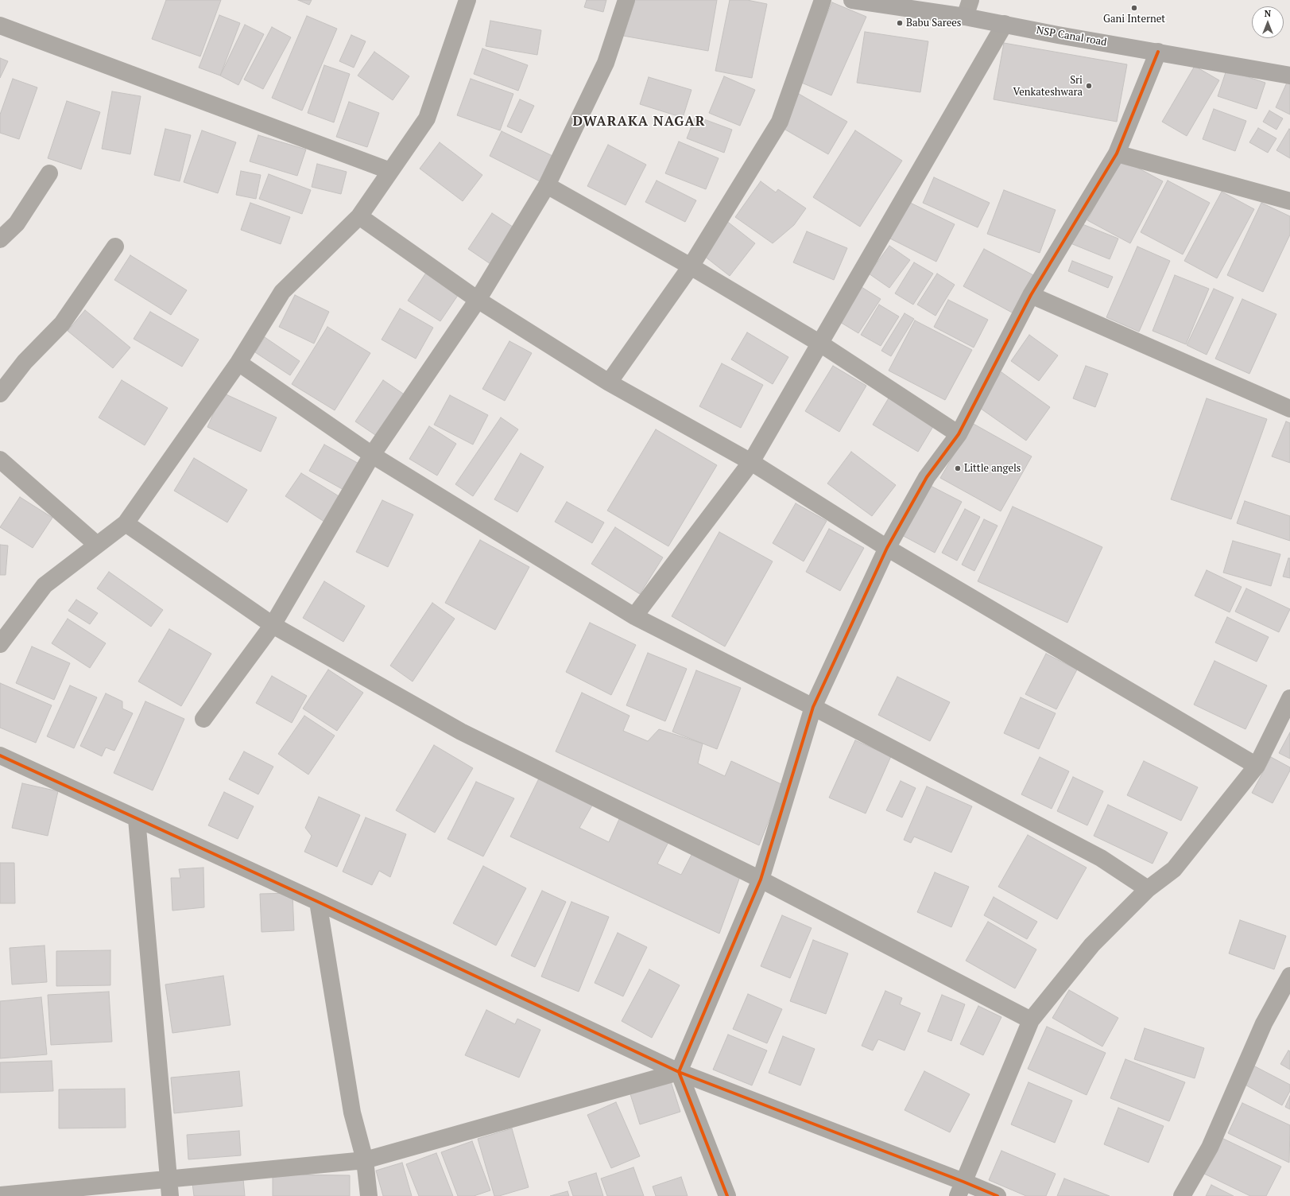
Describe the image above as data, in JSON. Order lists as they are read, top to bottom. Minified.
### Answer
{"streets":{"street":["NSP Canal road"]},"districts":["DWARAKA NAGAR"],"places":["Gani Internet","Babu Sarees","Sri Venkateshwara","Little angels"],"north":"top"}
